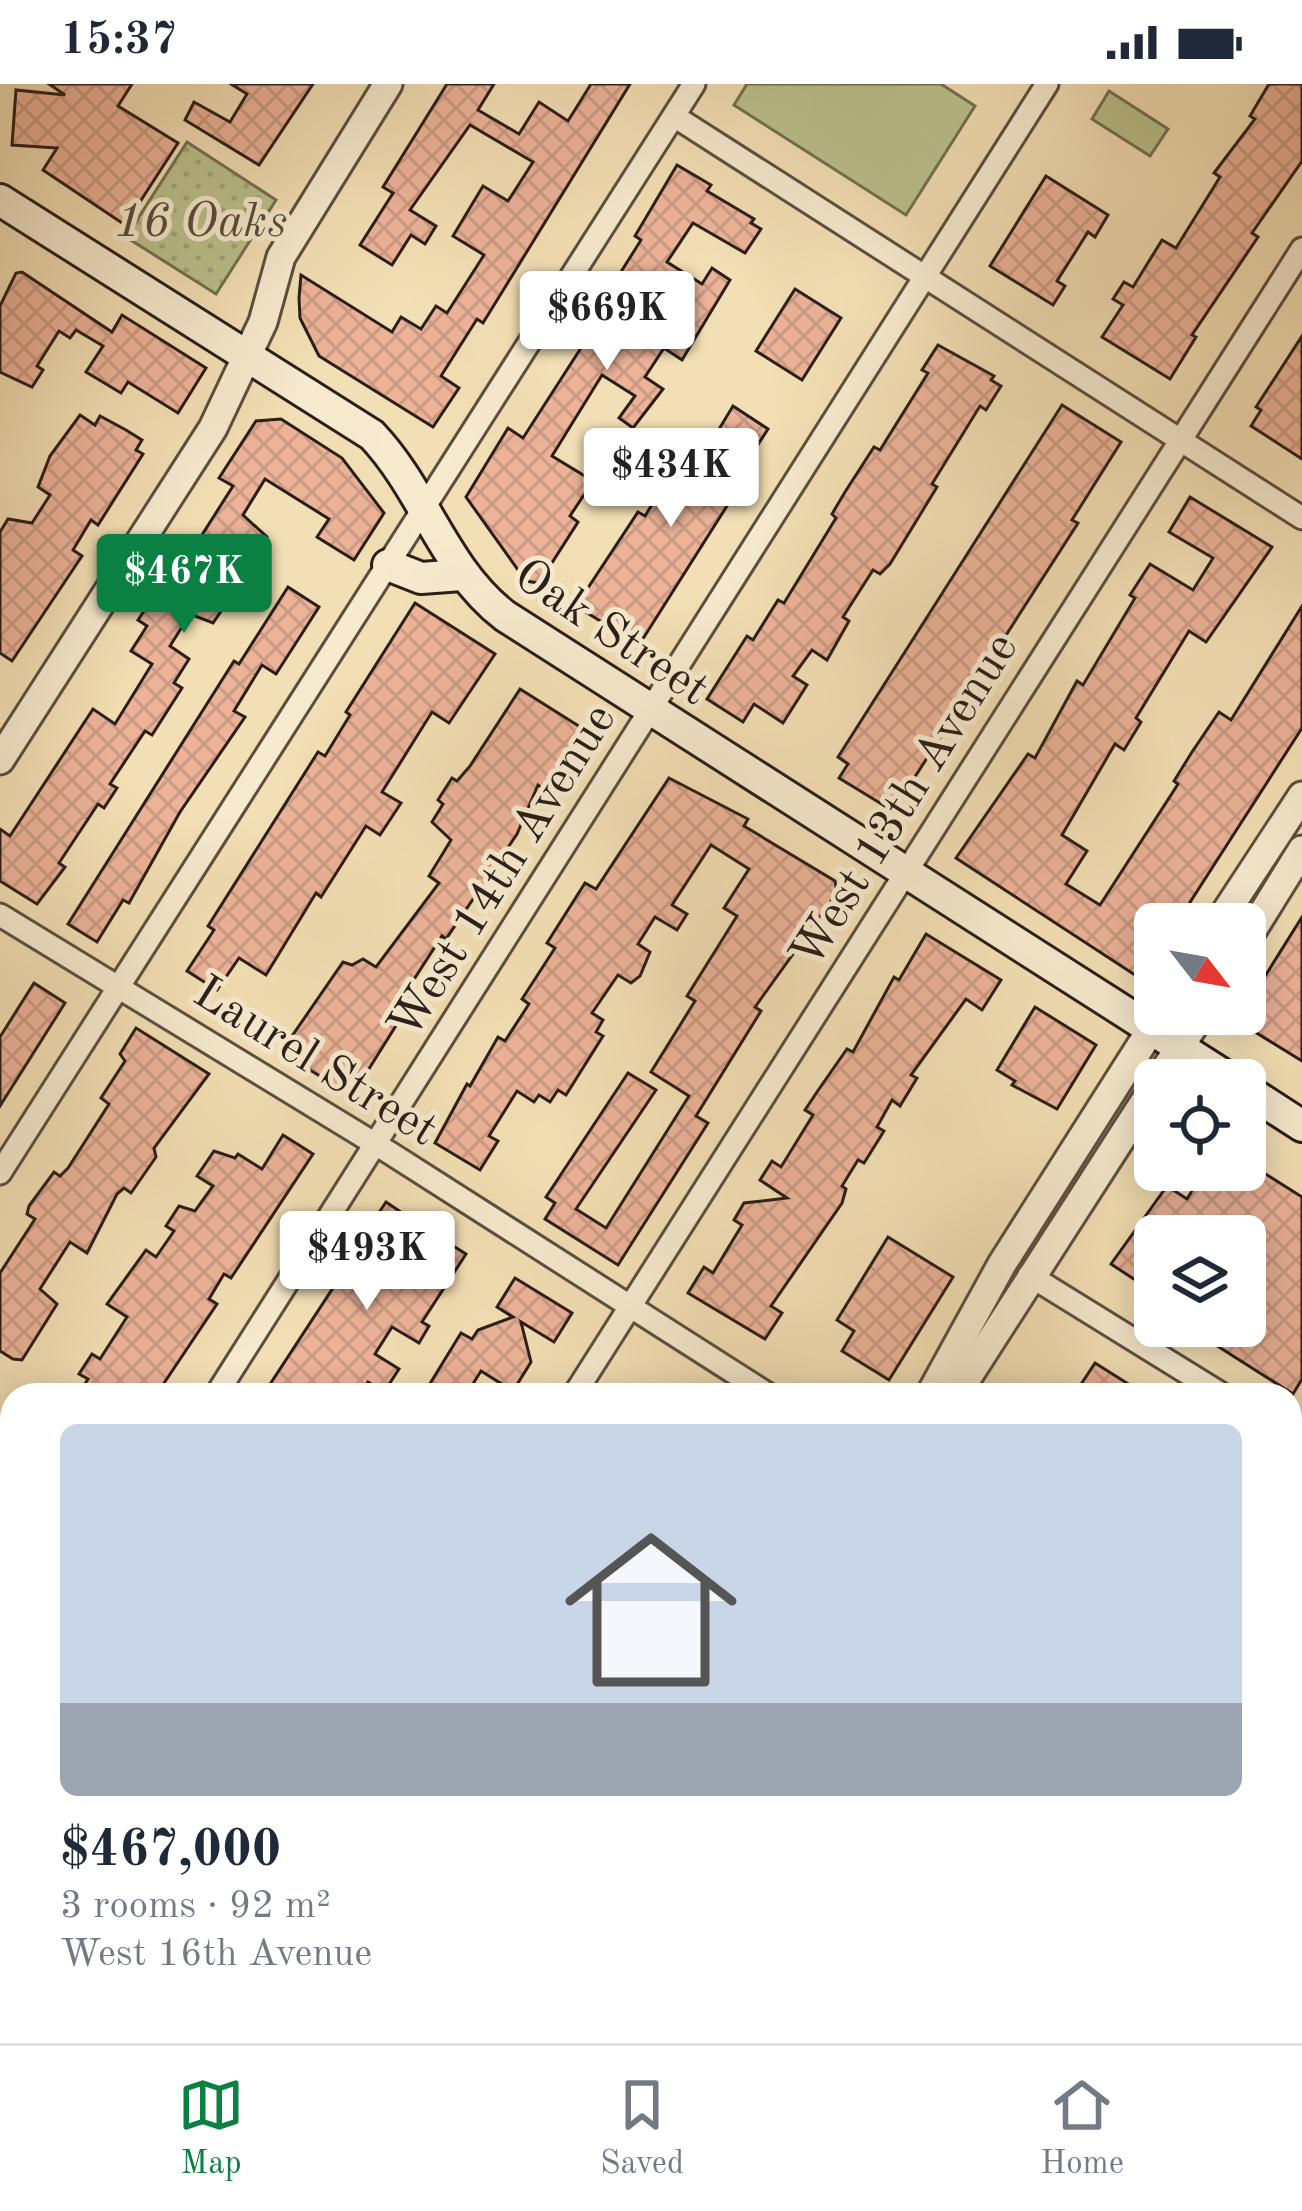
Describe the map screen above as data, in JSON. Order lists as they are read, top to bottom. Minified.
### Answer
{"streets":{"main road":["Oak Street"],"street":["West 13th Avenue","West 14th Avenue","Laurel Street"]},"crossings":[["Oak Street","West 13th Avenue"],["Oak Street","West 14th Avenue"],["West 13th Avenue","Laurel Street"],["West 14th Avenue","Laurel Street"]],"parks":["16 Oaks"],"north":"bottom right","page":{"status":"15:37","price":["$669K","$434K","$467K","$493K"],"list":[{"name":"$467,000","note":"3 rooms · 92 m² · West 16th Avenue"}],"tabs":["Map","Saved","Home"]}}
